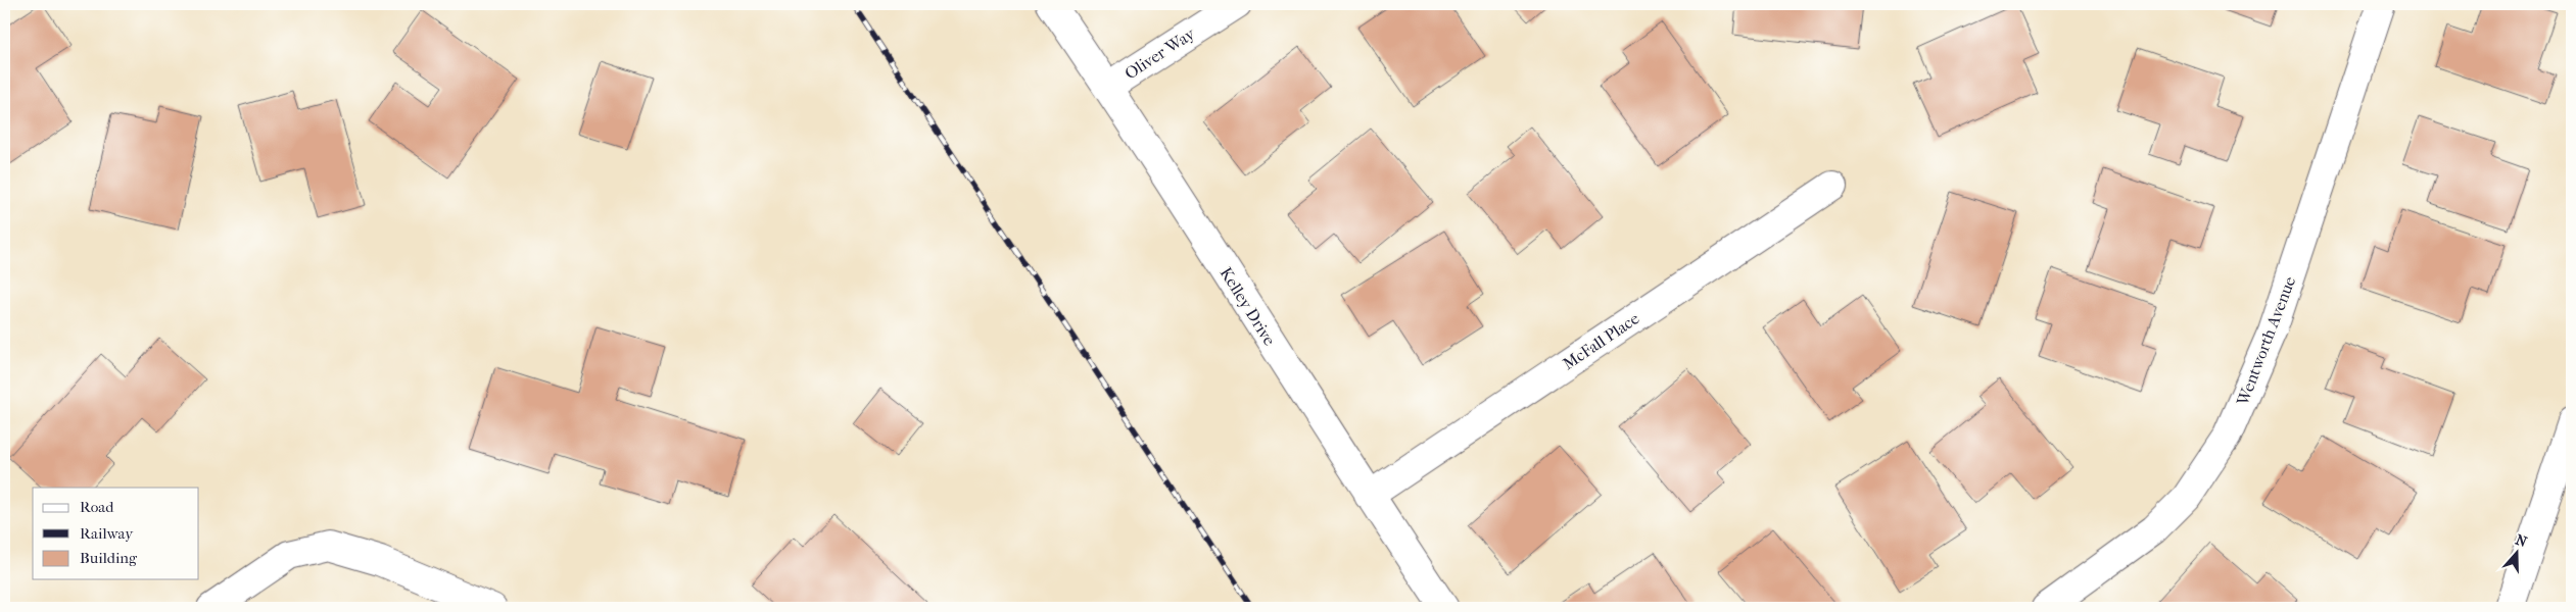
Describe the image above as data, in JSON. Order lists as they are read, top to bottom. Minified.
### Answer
{"streets":{"street":["Oliver Way","Kelley Drive","McFall Place","Wentworth Avenue"]},"crossings":[["Oliver Way","Kelley Drive"],["Kelley Drive","McFall Place"]],"legend":["Road","Railway","Building"],"north":"top"}
